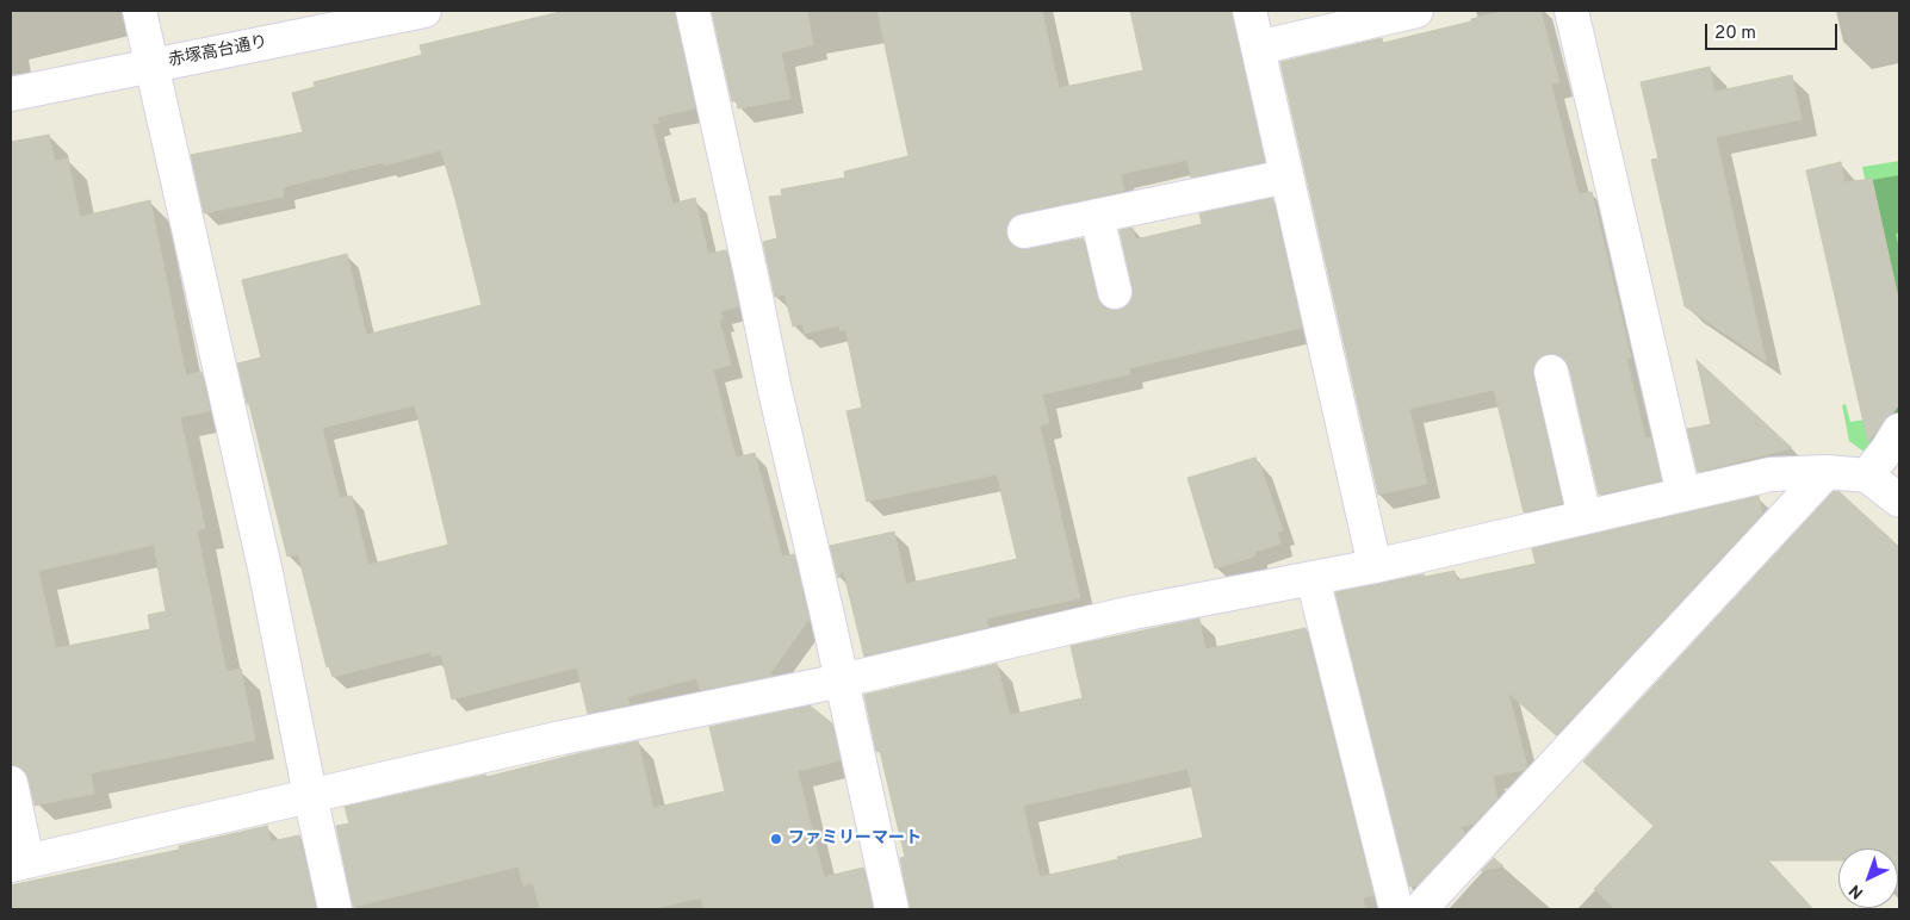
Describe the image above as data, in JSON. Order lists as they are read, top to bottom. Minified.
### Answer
{"streets":{"street":["赤塚高台通り"]},"places":["ファミリーマート"],"scale_bar":"20 m","north":"bottom left"}
